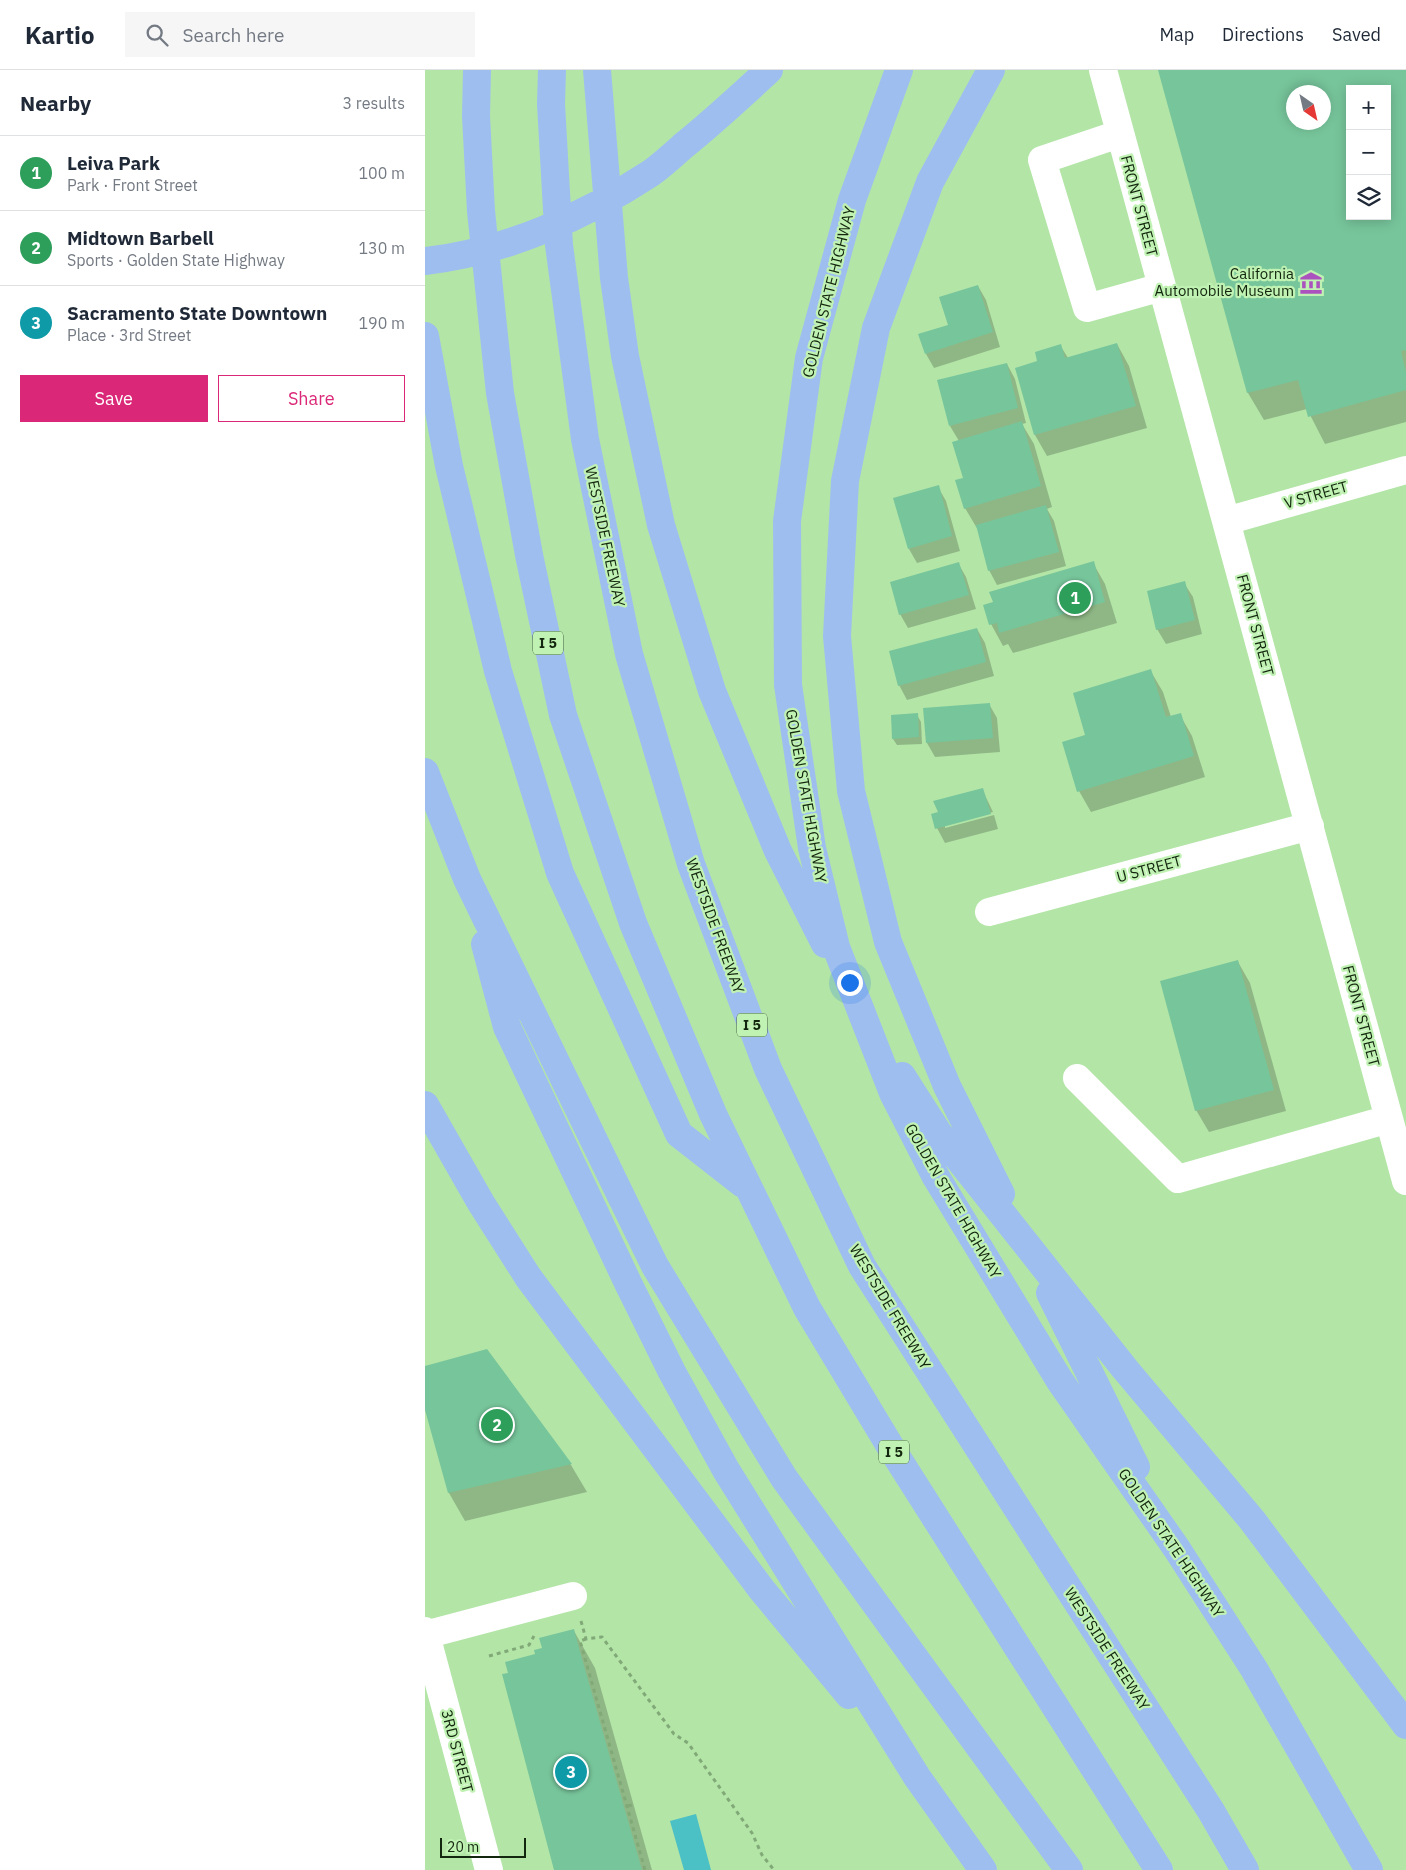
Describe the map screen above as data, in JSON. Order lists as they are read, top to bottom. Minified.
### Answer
{"streets":{"highway":["GOLDEN STATE HIGHWAY","WESTSIDE FREEWAY","I 5"],"street":["FRONT STREET","V STREET","U STREET","3RD STREET"]},"crossings":[["FRONT STREET","V STREET"],["FRONT STREET","U STREET"]],"places":{"museum":["California Automobile Museum"]},"scale_bar":"20 m","north":"bottom right","page":{"header":"Kartio","search":"Search here","nav":["Map","Directions","Saved"],"heading":["Nearby","3 results"],"map_buttons":["+","−"],"list":[{"mark":"1","name":"Leiva Park","note":"Park · Front Street","value":"100 m"},{"mark":"2","name":"Midtown Barbell","note":"Sports · Golden State Highway","value":"130 m"},{"mark":"3","name":"Sacramento State Downtown","note":"Place · 3rd Street","value":"190 m"}],"buttons":["Save","Share"],"pins":["1","2","3"],"scale":"20 m"}}
